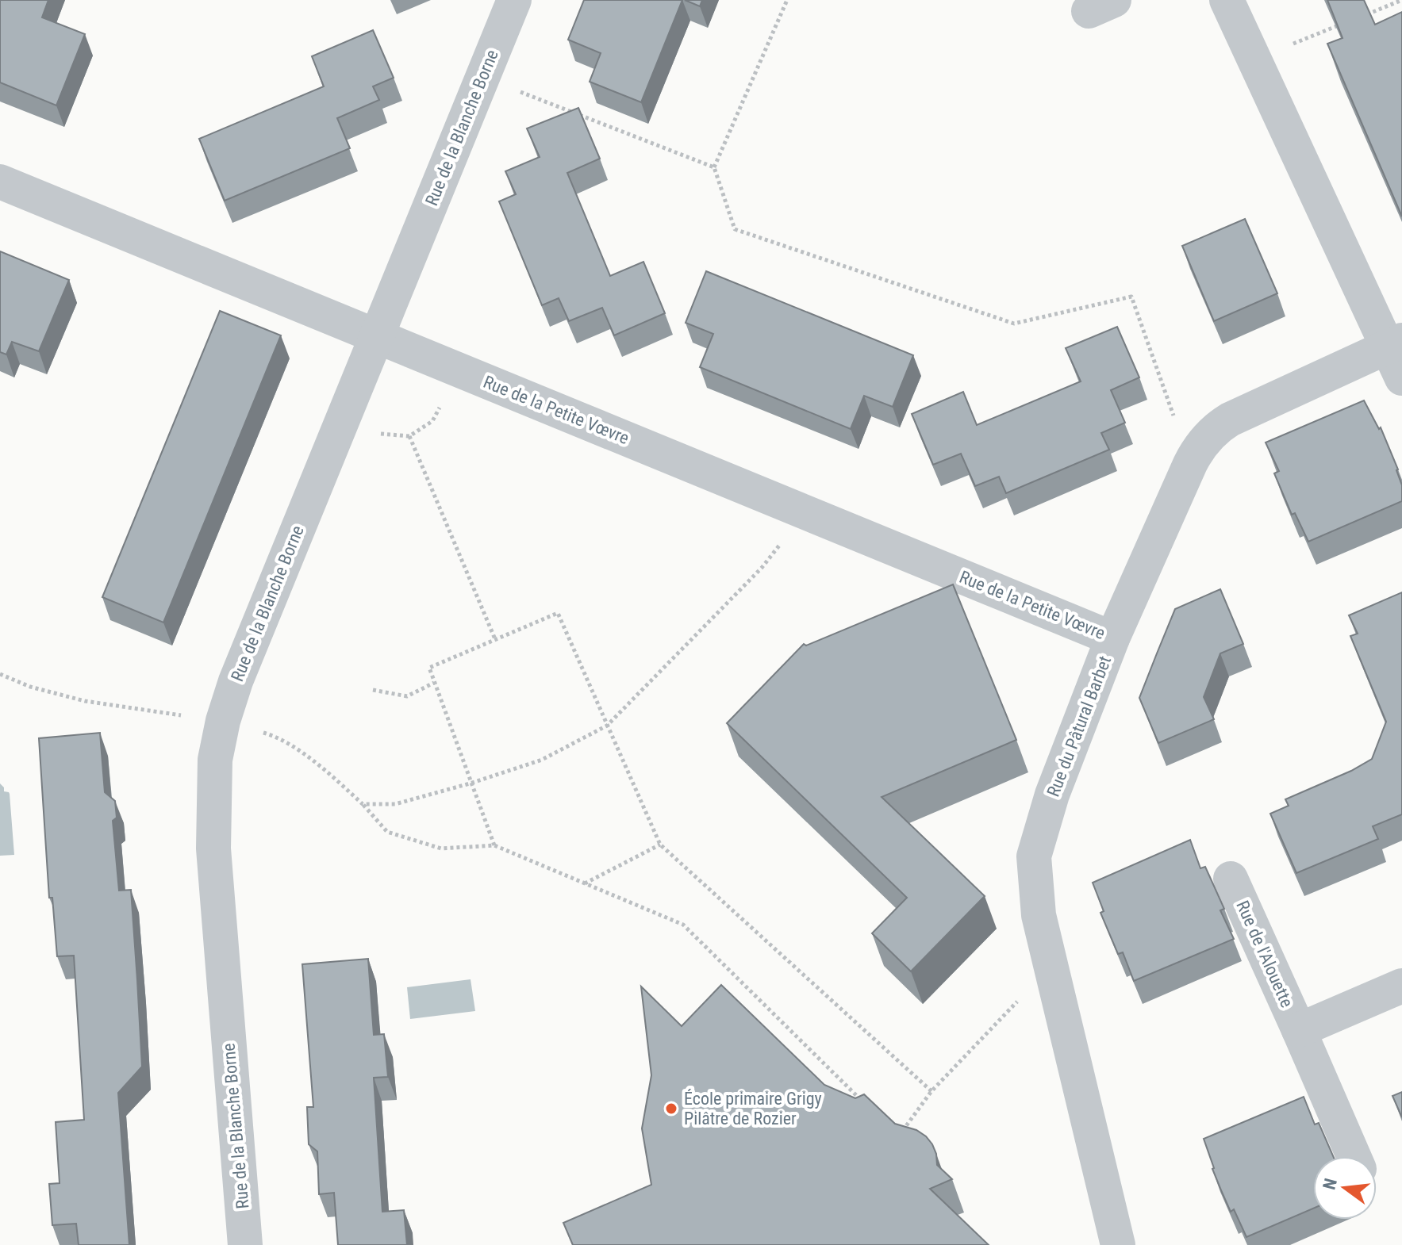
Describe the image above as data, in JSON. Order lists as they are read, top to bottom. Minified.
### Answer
{"streets":{"street":["Rue de la Blanche Borne","Rue de la Petite Vœvre","Rue du Pâtural Barbet","Rue de l'Alouette"]},"crossings":[["Rue de la Blanche Borne","Rue de la Petite Vœvre"],["Rue de la Petite Vœvre","Rue du Pâtural Barbet"]],"places":["École primaire Grigy Pilâtre de Rozier"],"north":"left"}
